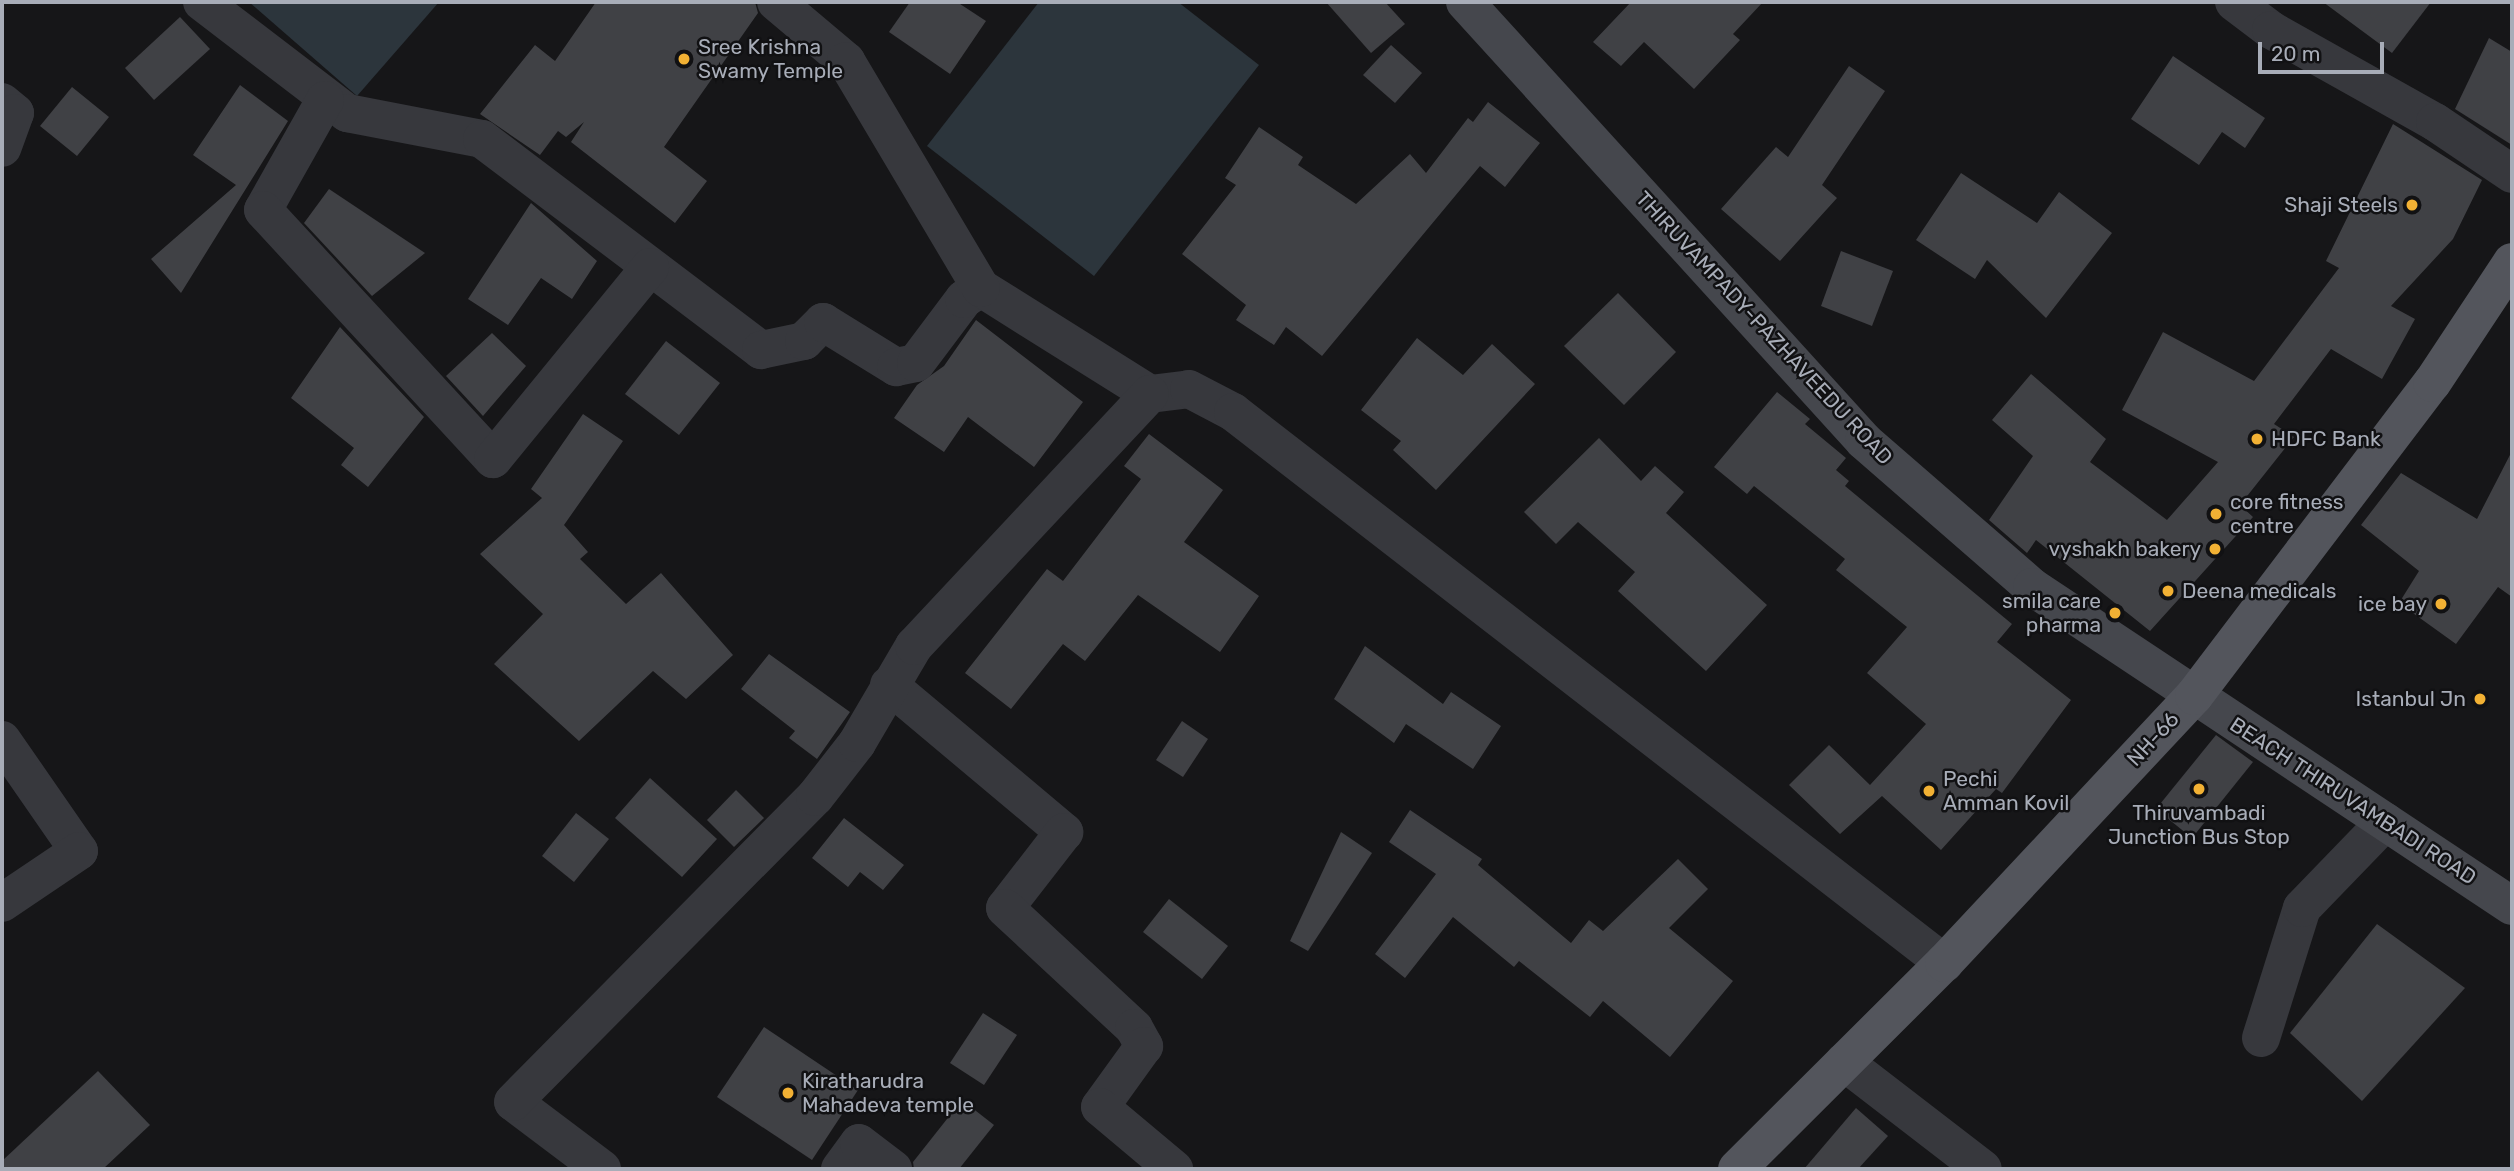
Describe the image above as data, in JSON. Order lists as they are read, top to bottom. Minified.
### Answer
{"streets":{"main road":["THIRUVAMPADY-PAZHAVEEDU ROAD","NH-66","BEACH THIRUVAMBADI ROAD"]},"crossings":[["THIRUVAMPADY-PAZHAVEEDU ROAD","NH-66"],["THIRUVAMPADY-PAZHAVEEDU ROAD","BEACH THIRUVAMBADI ROAD"],["NH-66","BEACH THIRUVAMBADI ROAD"]],"places":["Sree Krishna Swamy Temple","Shaji Steels","HDFC Bank","core fitness centre","vyshakh bakery","Deena medicals","ice bay","smila care pharma","Istanbul Jn","Thiruvambadi Junction Bus Stop","Pechi Amman Kovil","Kiratharudra Mahadeva temple"],"scale_bar":"20 m"}
